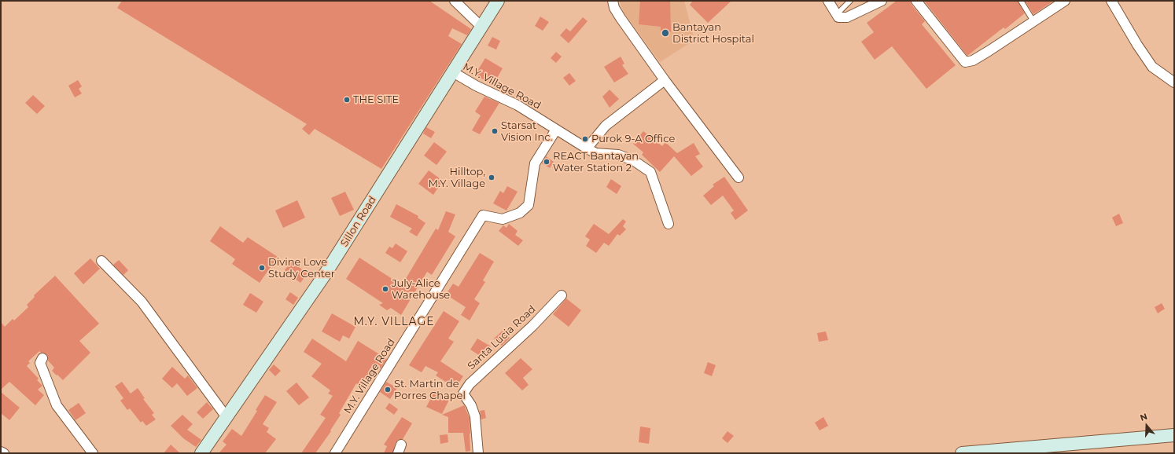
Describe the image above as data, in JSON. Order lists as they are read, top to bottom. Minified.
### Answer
{"streets":{"main road":["Sillon Road"],"street":["M.Y. Village Road","Santa Lucia Road"]},"crossings":[["M.Y. Village Road","Sillon Road"]],"districts":["M.Y. VILLAGE"],"places":["Bantayan District Hospital","THE SITE","Starsat Vision Inc.","Purok 9-A Office","REACT Bantayan Water Station 2","Hilltop, M.Y. Village","Divine Love Study Center","July-Alice Warehouse","St. Martin de Porres Chapel"],"north":"top"}
